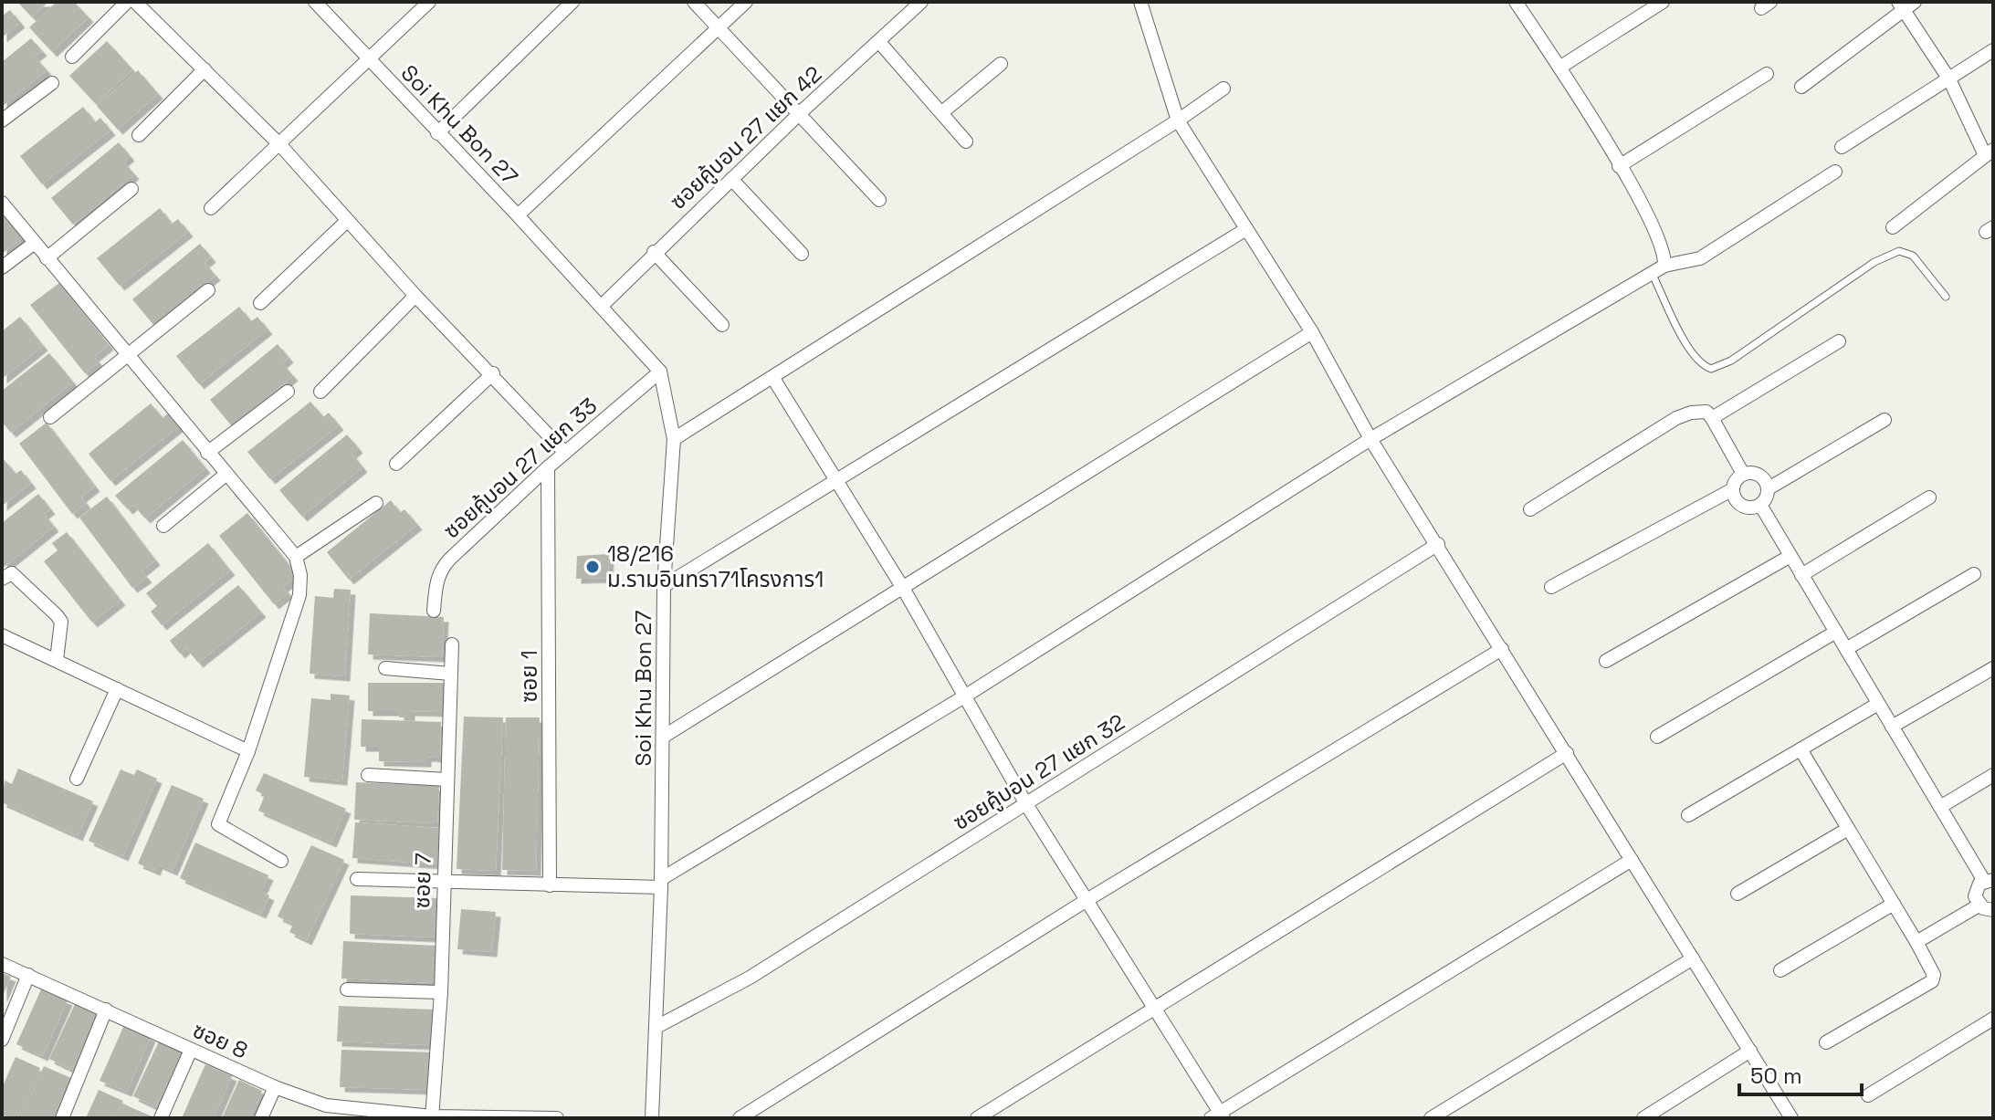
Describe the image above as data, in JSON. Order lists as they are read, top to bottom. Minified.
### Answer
{"streets":{"street":["Soi Khu Bon 27","ซอยคู้บอน 27 แยก 42","ซอยคู้บอน 27 แยก 33","ซอย 1","ซอยคู้บอน 27 แยก 32","ซอย 7","ซอย 8"]},"crossings":[["Soi Khu Bon 27","ซอยคู้บอน 27 แยก 42"],["Soi Khu Bon 27","ซอยคู้บอน 27 แยก 33"],["Soi Khu Bon 27","ซอยคู้บอน 27 แยก 32"],["ซอยคู้บอน 27 แยก 33","ซอย 1"],["ซอย 7","ซอย 8"]],"places":["18/216 ม.รามอินทรา71โครงการ1"],"scale_bar":"50 m"}
